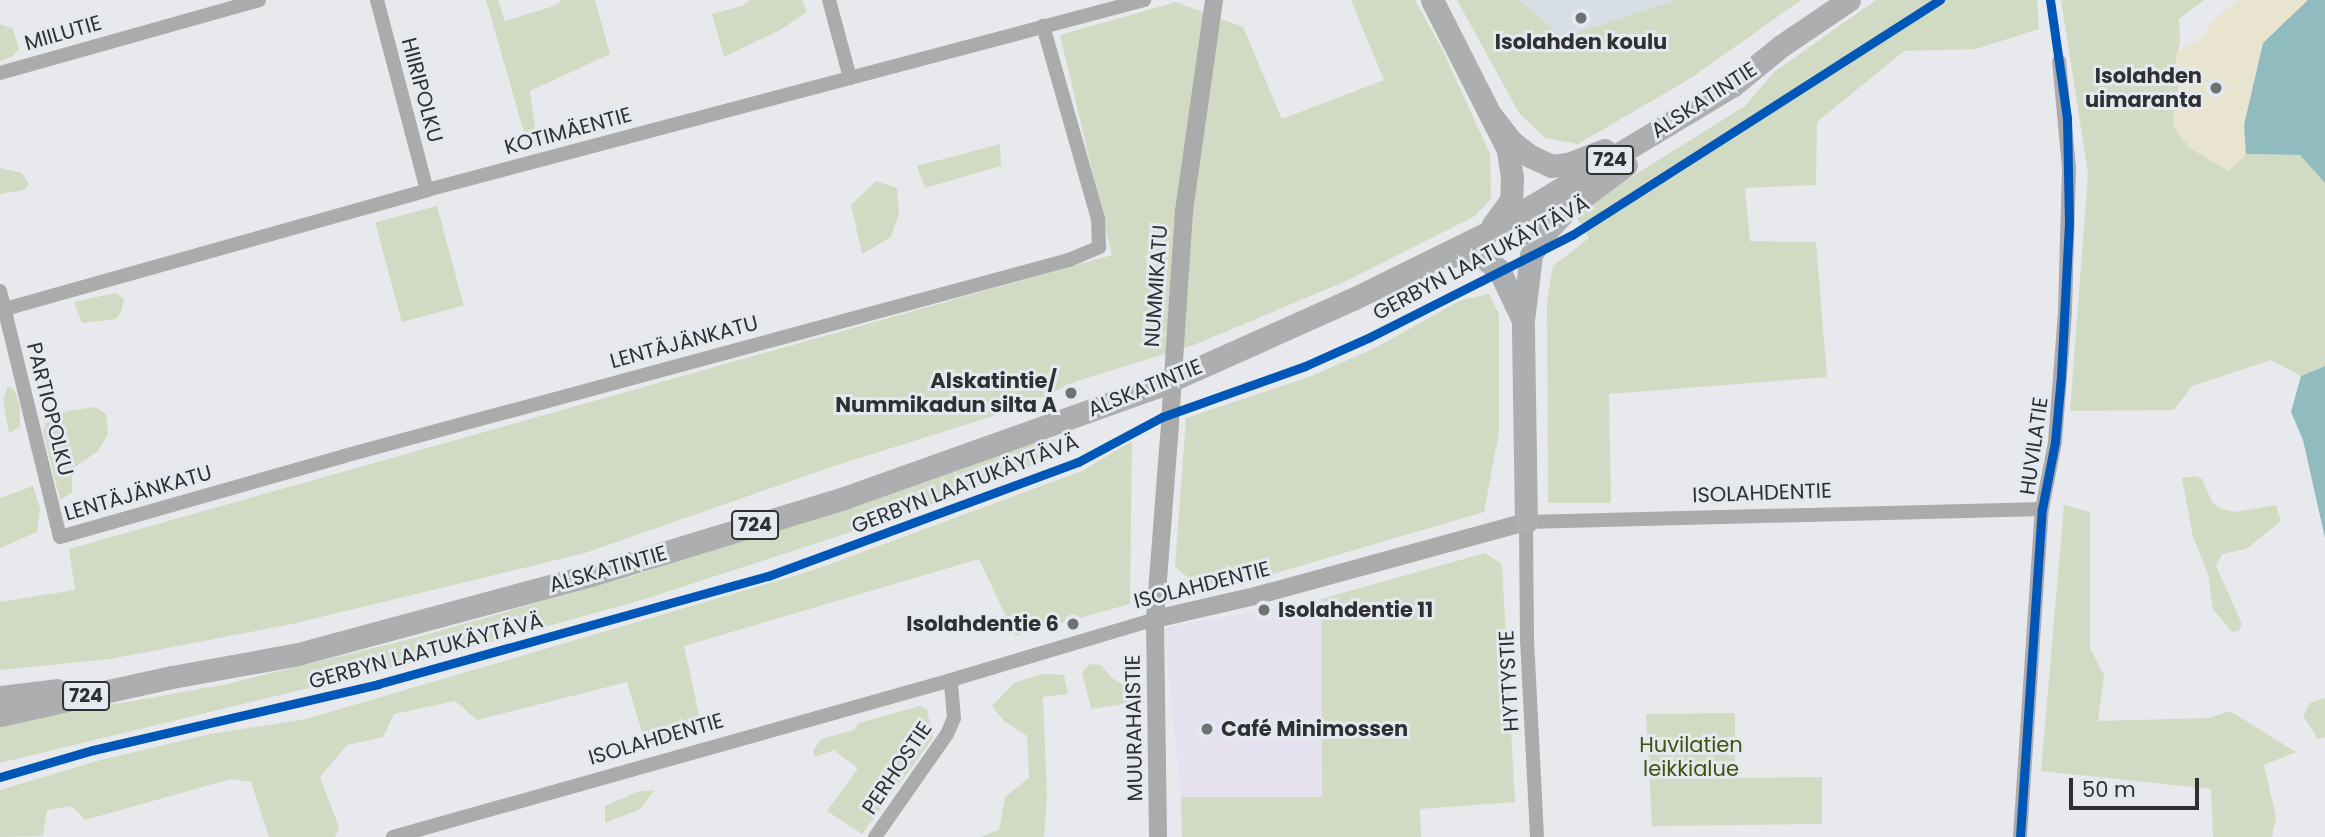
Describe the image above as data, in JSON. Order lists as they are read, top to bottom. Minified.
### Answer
{"streets":{"main road":["ALSKATINTIE","724"],"street":["MIILUTIE","HIIRIPOLKU","KOTIMÄENTIE","NUMMIKATU","LENTÄJÄNKATU","PARTIOPOLKU","HUVILATIE","ISOLAHDENTIE","HYTTYSTIE","MUURAHAISTIE","PERHOSTIE"],"cycle path":["GERBYN LAATUKÄYTÄVÄ"]},"crossings":[["HIIRIPOLKU","KOTIMÄENTIE"],["KOTIMÄENTIE","LENTÄJÄNKATU"],["KOTIMÄENTIE","PARTIOPOLKU"],["NUMMIKATU","ISOLAHDENTIE"],["NUMMIKATU","MUURAHAISTIE"],["LENTÄJÄNKATU","PARTIOPOLKU"],["HUVILATIE","ISOLAHDENTIE"],["ISOLAHDENTIE","HYTTYSTIE"],["ISOLAHDENTIE","MUURAHAISTIE"],["ISOLAHDENTIE","PERHOSTIE"]],"parks":["Huvilatien leikkialue"],"places":["Isolahden koulu","Isolahden uimaranta","Alskatintie/ Nummikadun silta A","Isolahdentie 11","Isolahdentie 6","Café Minimossen"],"scale_bar":"50 m"}
